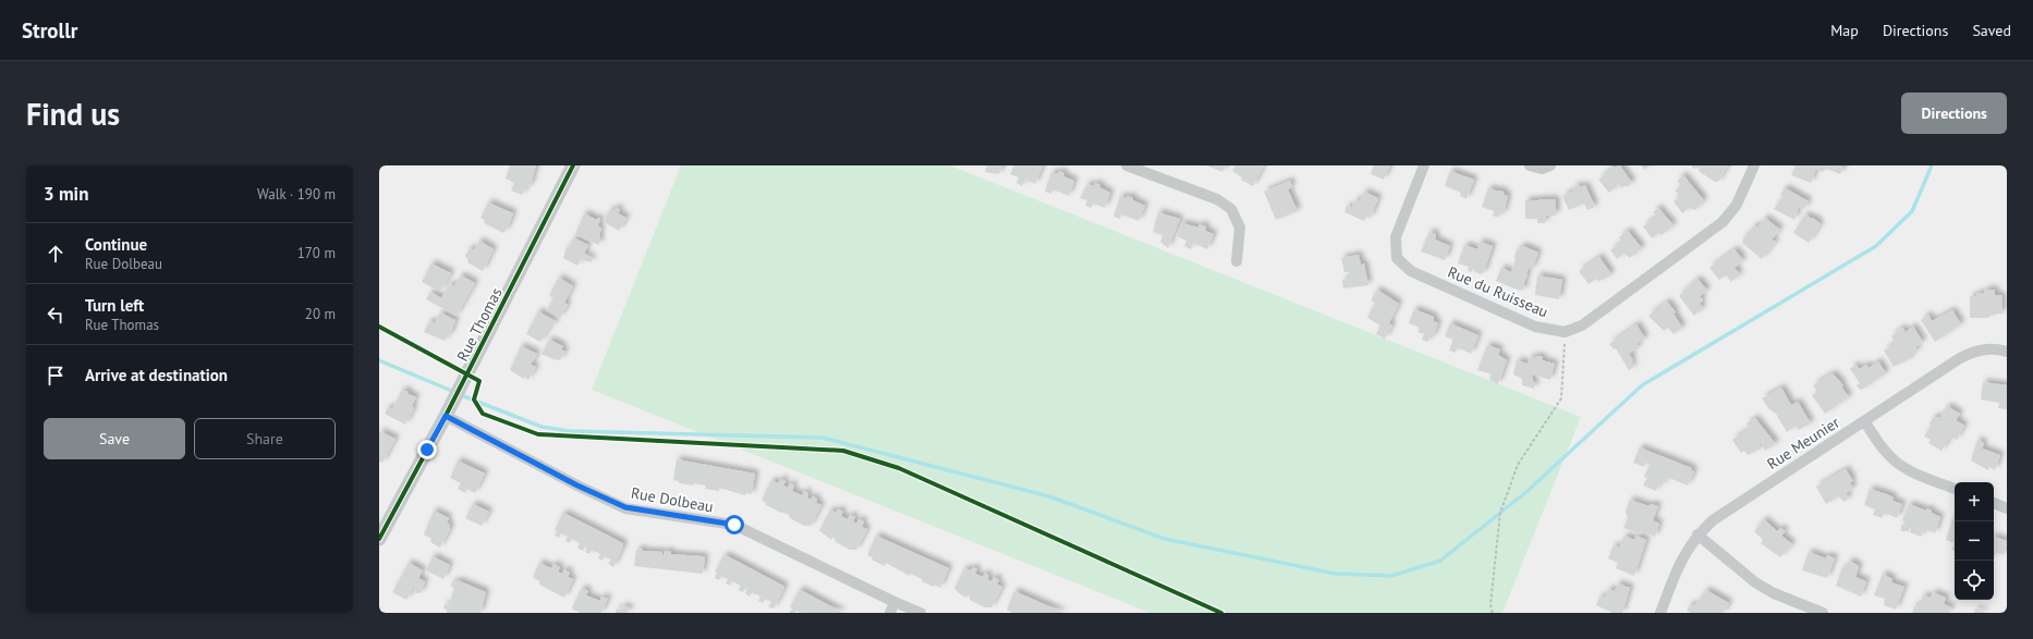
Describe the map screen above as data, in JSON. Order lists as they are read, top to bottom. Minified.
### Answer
{"streets":{"street":["Rue du Ruisseau","Rue Thomas","Rue Meunier","Rue Dolbeau"]},"crossings":[["Rue Thomas","Rue Dolbeau"]],"page":{"header":"Strollr","nav":["Map","Directions","Saved"],"buttons":["Directions",["Save","Share"]],"title":"Find us","heading":["3 min","Walk · 190 m"],"list":[["Continue","Rue Dolbeau","170 m"],["Turn left","Rue Thomas","20 m"],"Arrive at destination"],"map_buttons":["+","−"]}}
